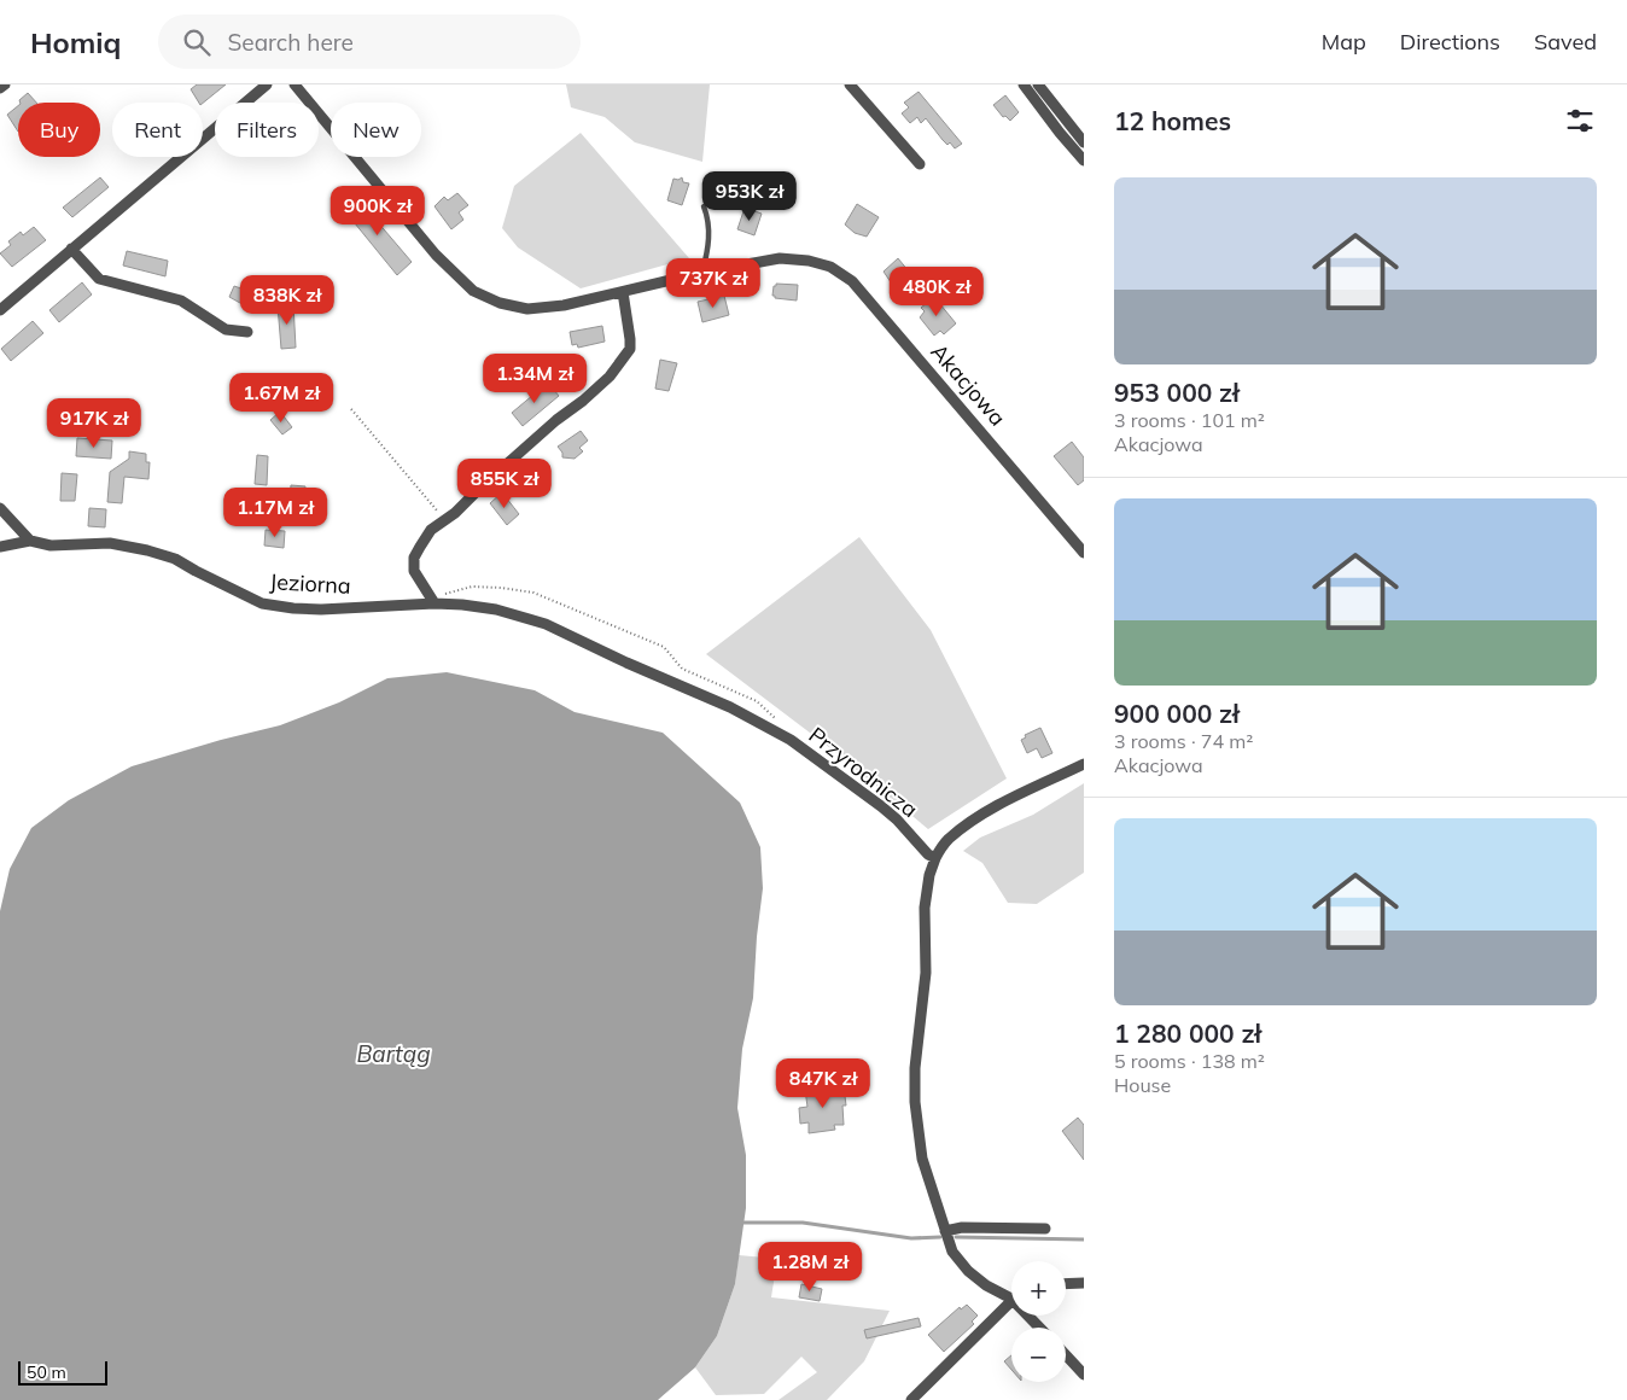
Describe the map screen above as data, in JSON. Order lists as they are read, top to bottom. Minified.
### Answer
{"streets":{"street":["Akacjowa","Jeziorna","Przyrodnicza"]},"crossings":[["Jeziorna","Przyrodnicza"]],"water":["Bartąg"],"scale_bar":"50 m","page":{"header":"Homiq","search":"Search here","nav":["Map","Directions","Saved"],"heading":"12 homes","chip":["Buy","Rent","Filters","New"],"list":[{"name":"953 000 zł","note":"3 rooms · 101 m² · Akacjowa"},{"name":"900 000 zł","note":"3 rooms · 74 m² · Akacjowa"},{"name":"1 280 000 zł","note":"5 rooms · 138 m² · House"}],"price":["953K zł","900K zł","737K zł","480K zł","838K zł","1.34M zł","1.67M zł","917K zł","855K zł","1.17M zł","847K zł","1.28M zł"],"map_buttons":["+","−"],"scale":"50 m"}}
